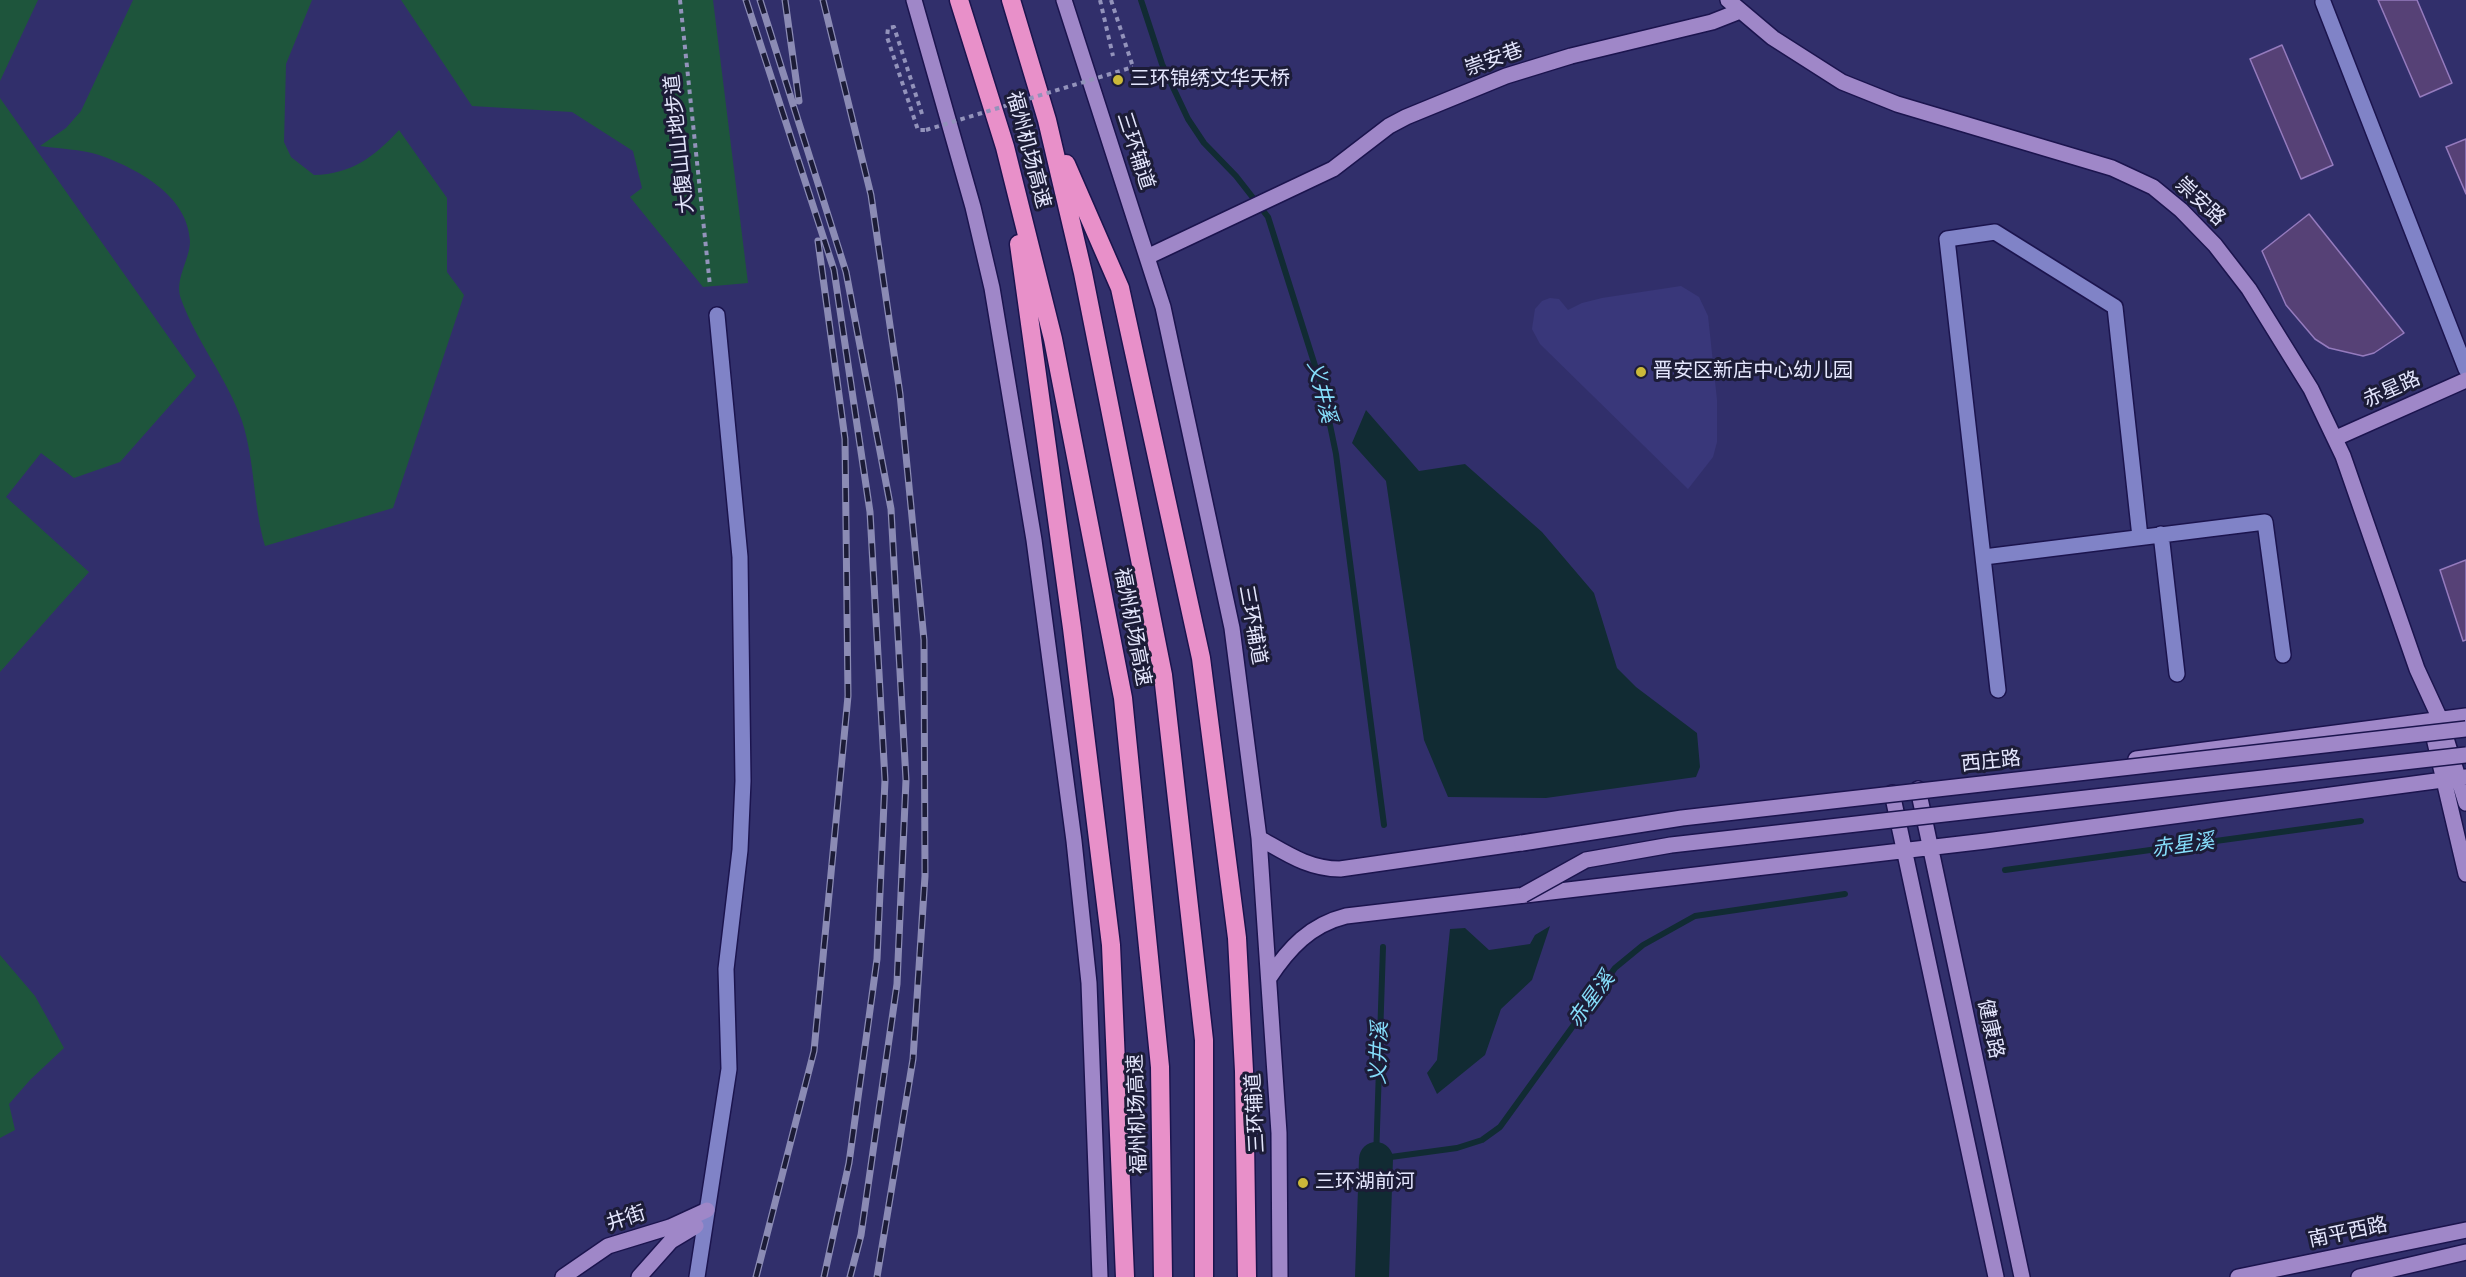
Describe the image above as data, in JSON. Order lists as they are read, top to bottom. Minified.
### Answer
{"streets":{"highway":["福州机场高速"],"street":["崇安巷","三环辅道","崇安路","赤星路","西庄路","健康路","井街","南平西路"],"path":["大腹山山地步道"]},"crossings":[["崇安巷","三环辅道"],["崇安巷","崇安路"],["崇安路","赤星路"]],"water":["义井溪","赤星溪"],"places":["三环锦绣文华天桥","晋安区新店中心幼儿园","三环湖前河"]}
